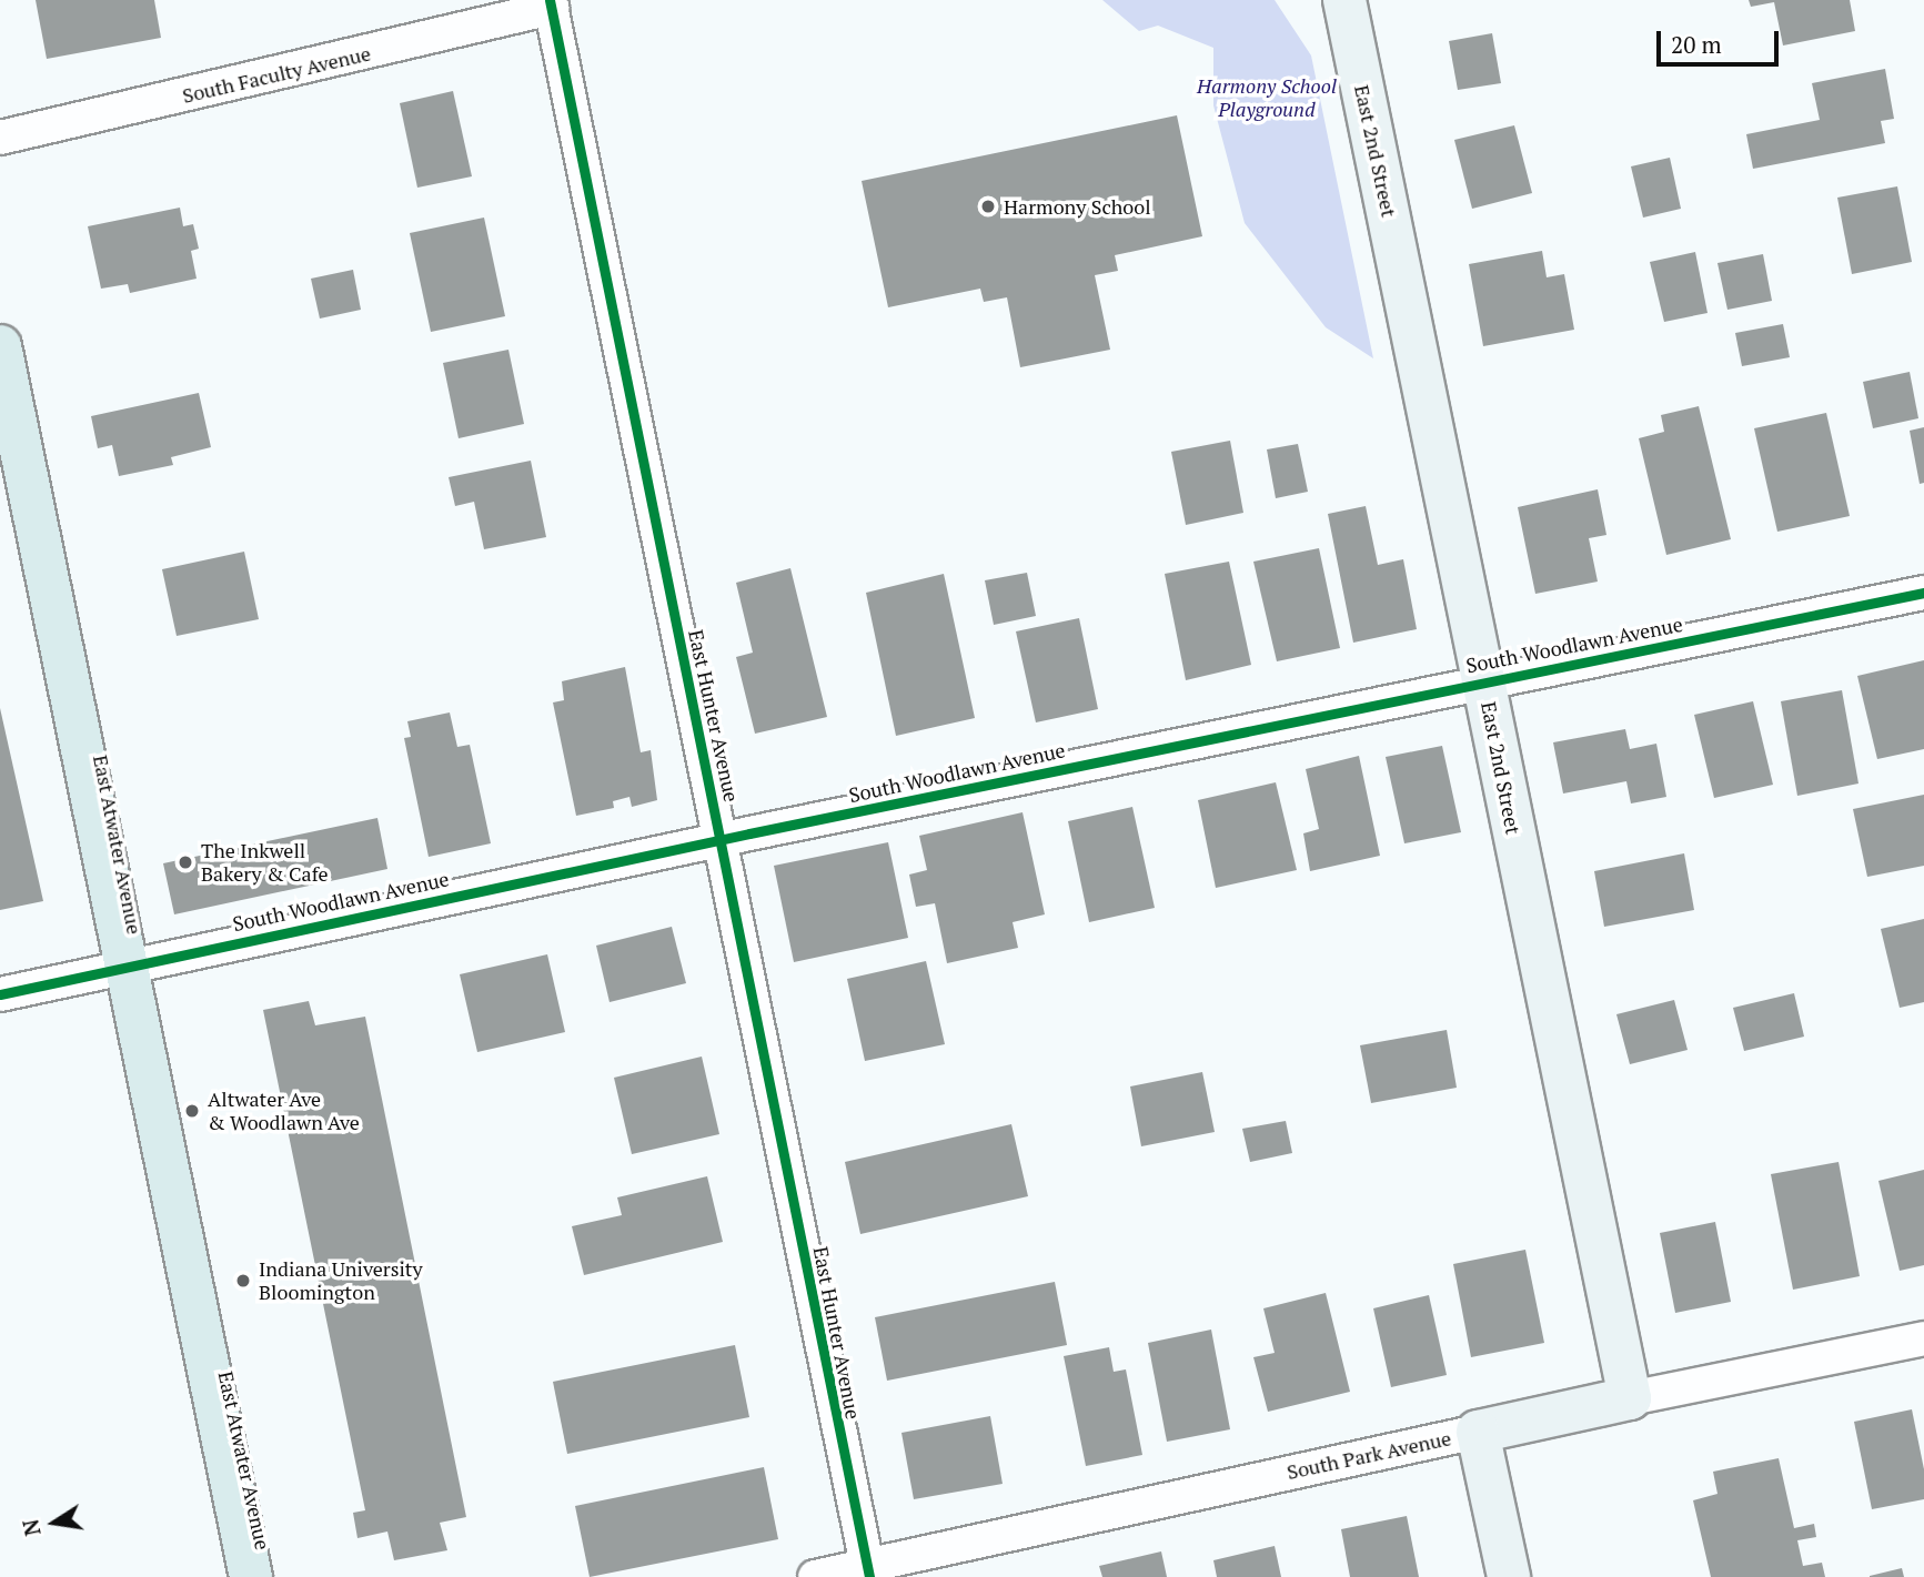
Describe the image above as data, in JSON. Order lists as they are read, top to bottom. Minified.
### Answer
{"streets":{"main road":["East Atwater Avenue"],"street":["South Faculty Avenue","East 2nd Street","South Woodlawn Avenue","East Hunter Avenue","South Park Avenue"]},"crossings":[["South Faculty Avenue","East Hunter Avenue"],["East 2nd Street","South Woodlawn Avenue"],["East 2nd Street","South Park Avenue"],["South Woodlawn Avenue","East Hunter Avenue"],["South Woodlawn Avenue","East Atwater Avenue"],["East Hunter Avenue","South Park Avenue"]],"parks":["Harmony School Playground"],"places":["Harmony School","The Inkwell Bakery & Cafe","Altwater Ave & Woodlawn Ave","Indiana University Bloomington"],"scale_bar":"20 m","north":"left"}
